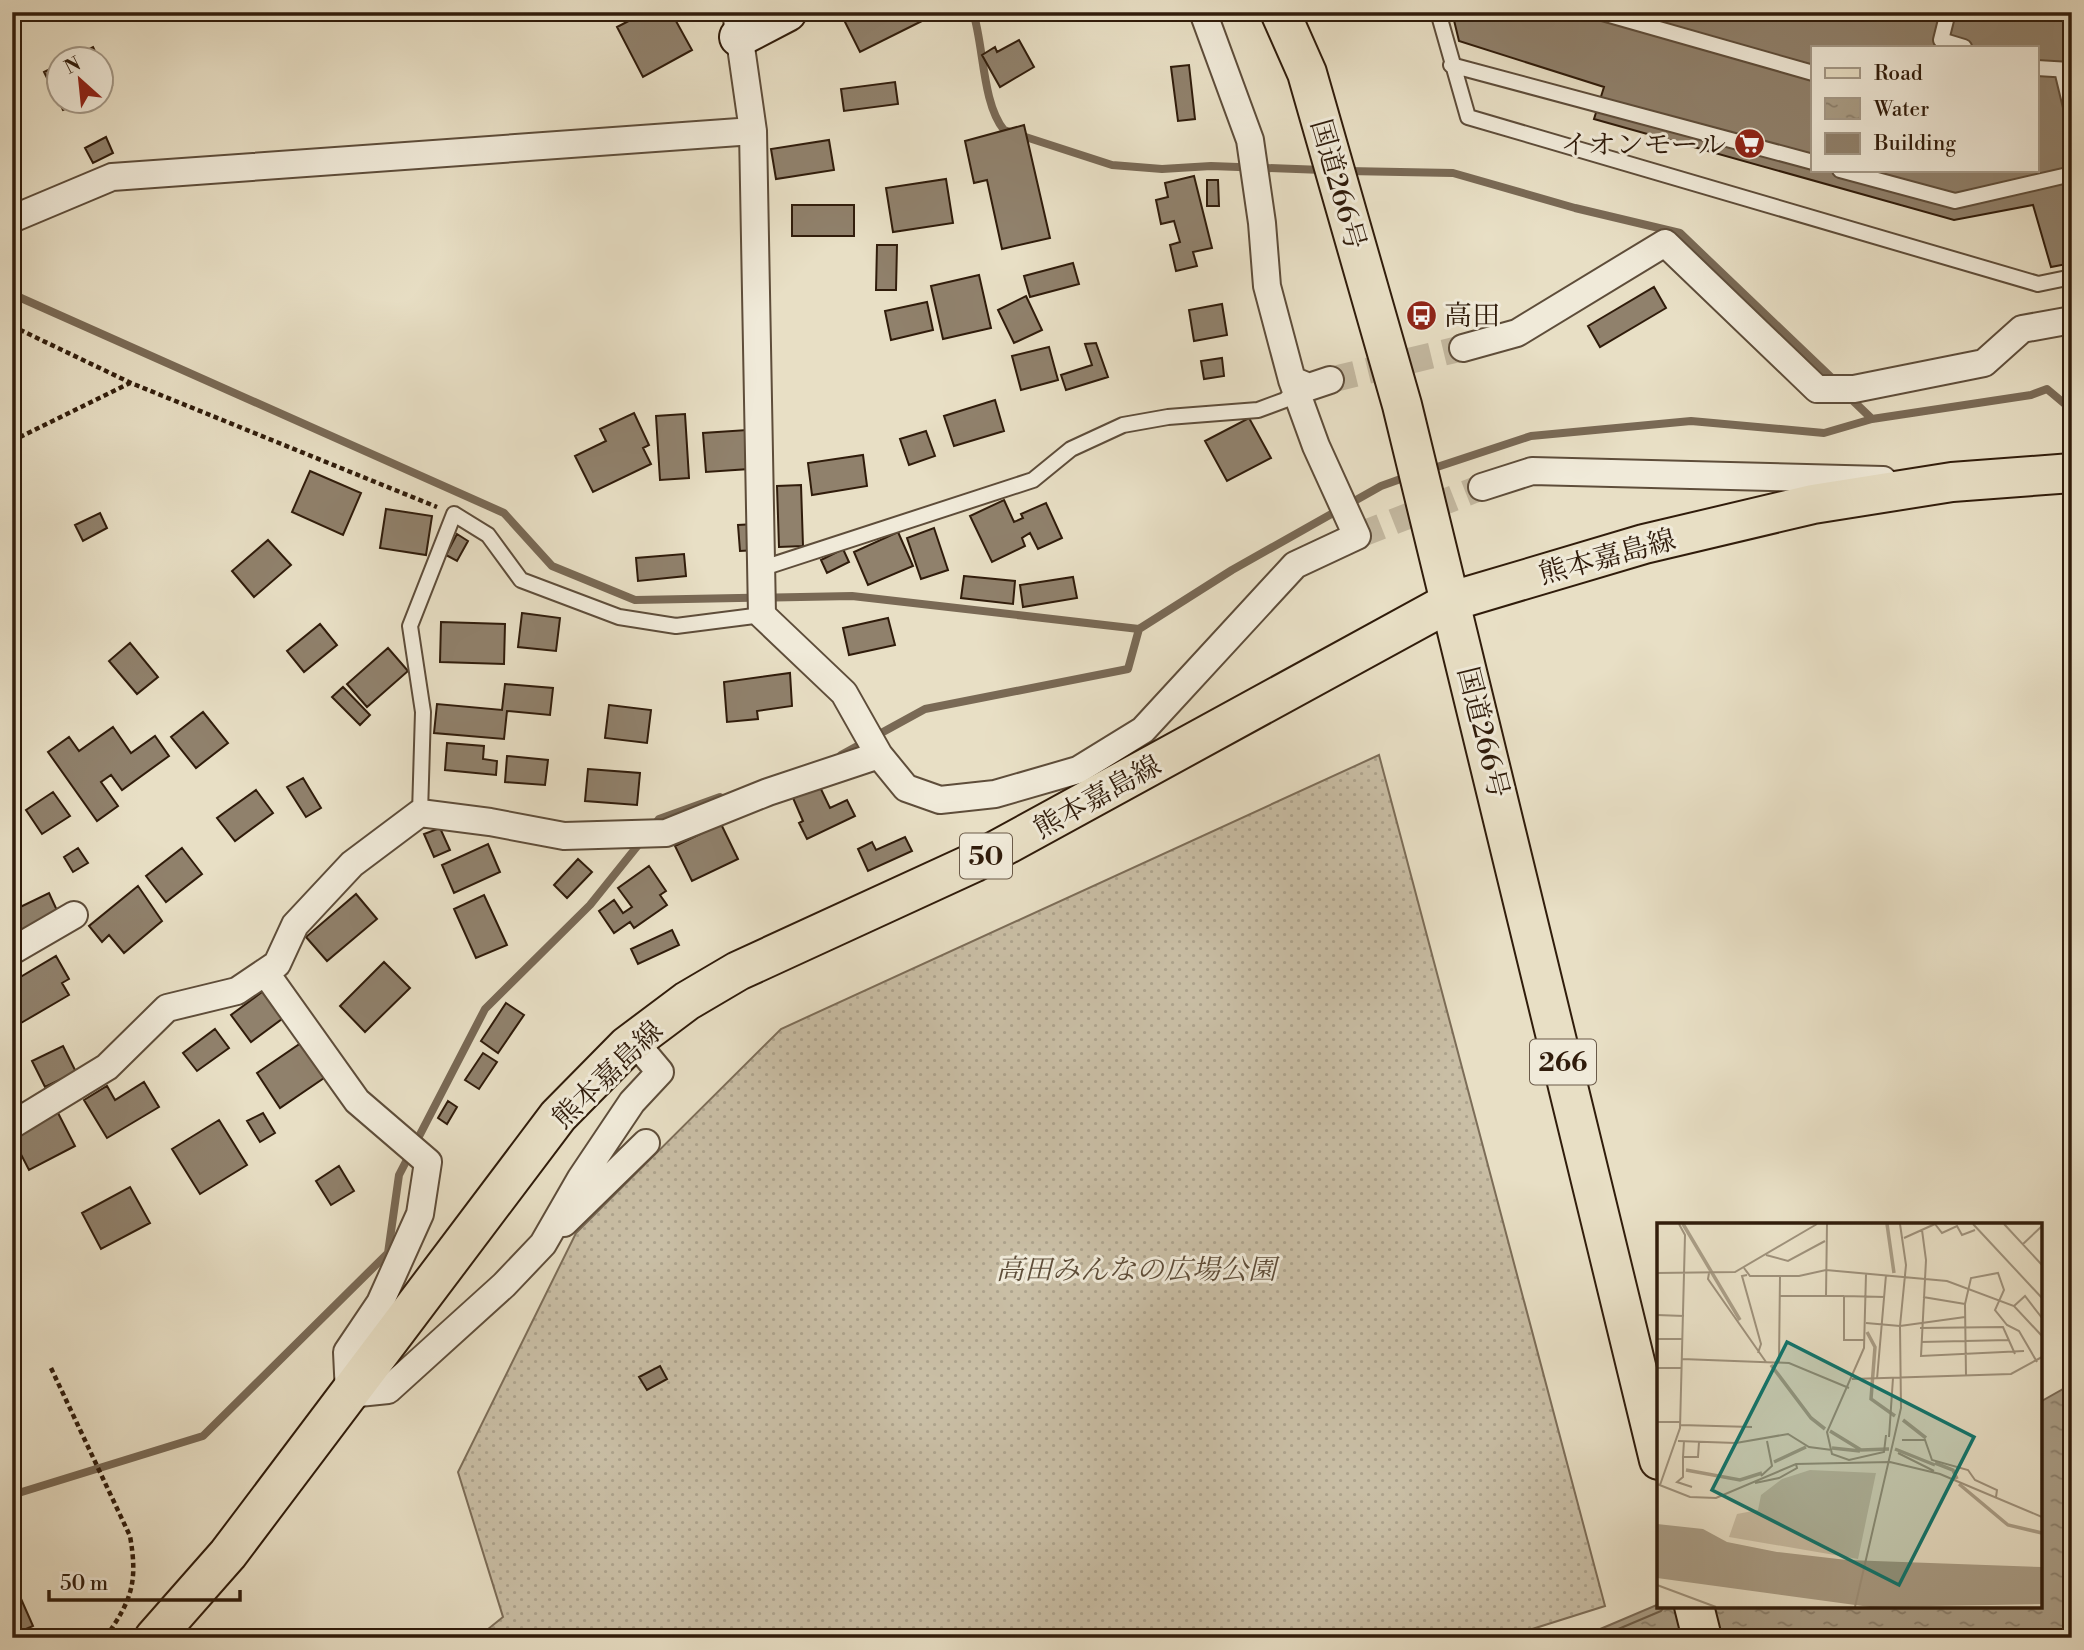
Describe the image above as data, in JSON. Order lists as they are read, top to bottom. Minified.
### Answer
{"streets":{"main road":["国道266号","熊本嘉島線","50","266"]},"crossings":[["国道266号","熊本嘉島線"]],"parks":["高田みんなの広場公園"],"places":{"supermarket":["イオンモール"],"bus stop":["高田"]},"legend":["Road","Water","Building"],"scale_bar":"50 m","north":"top left"}
